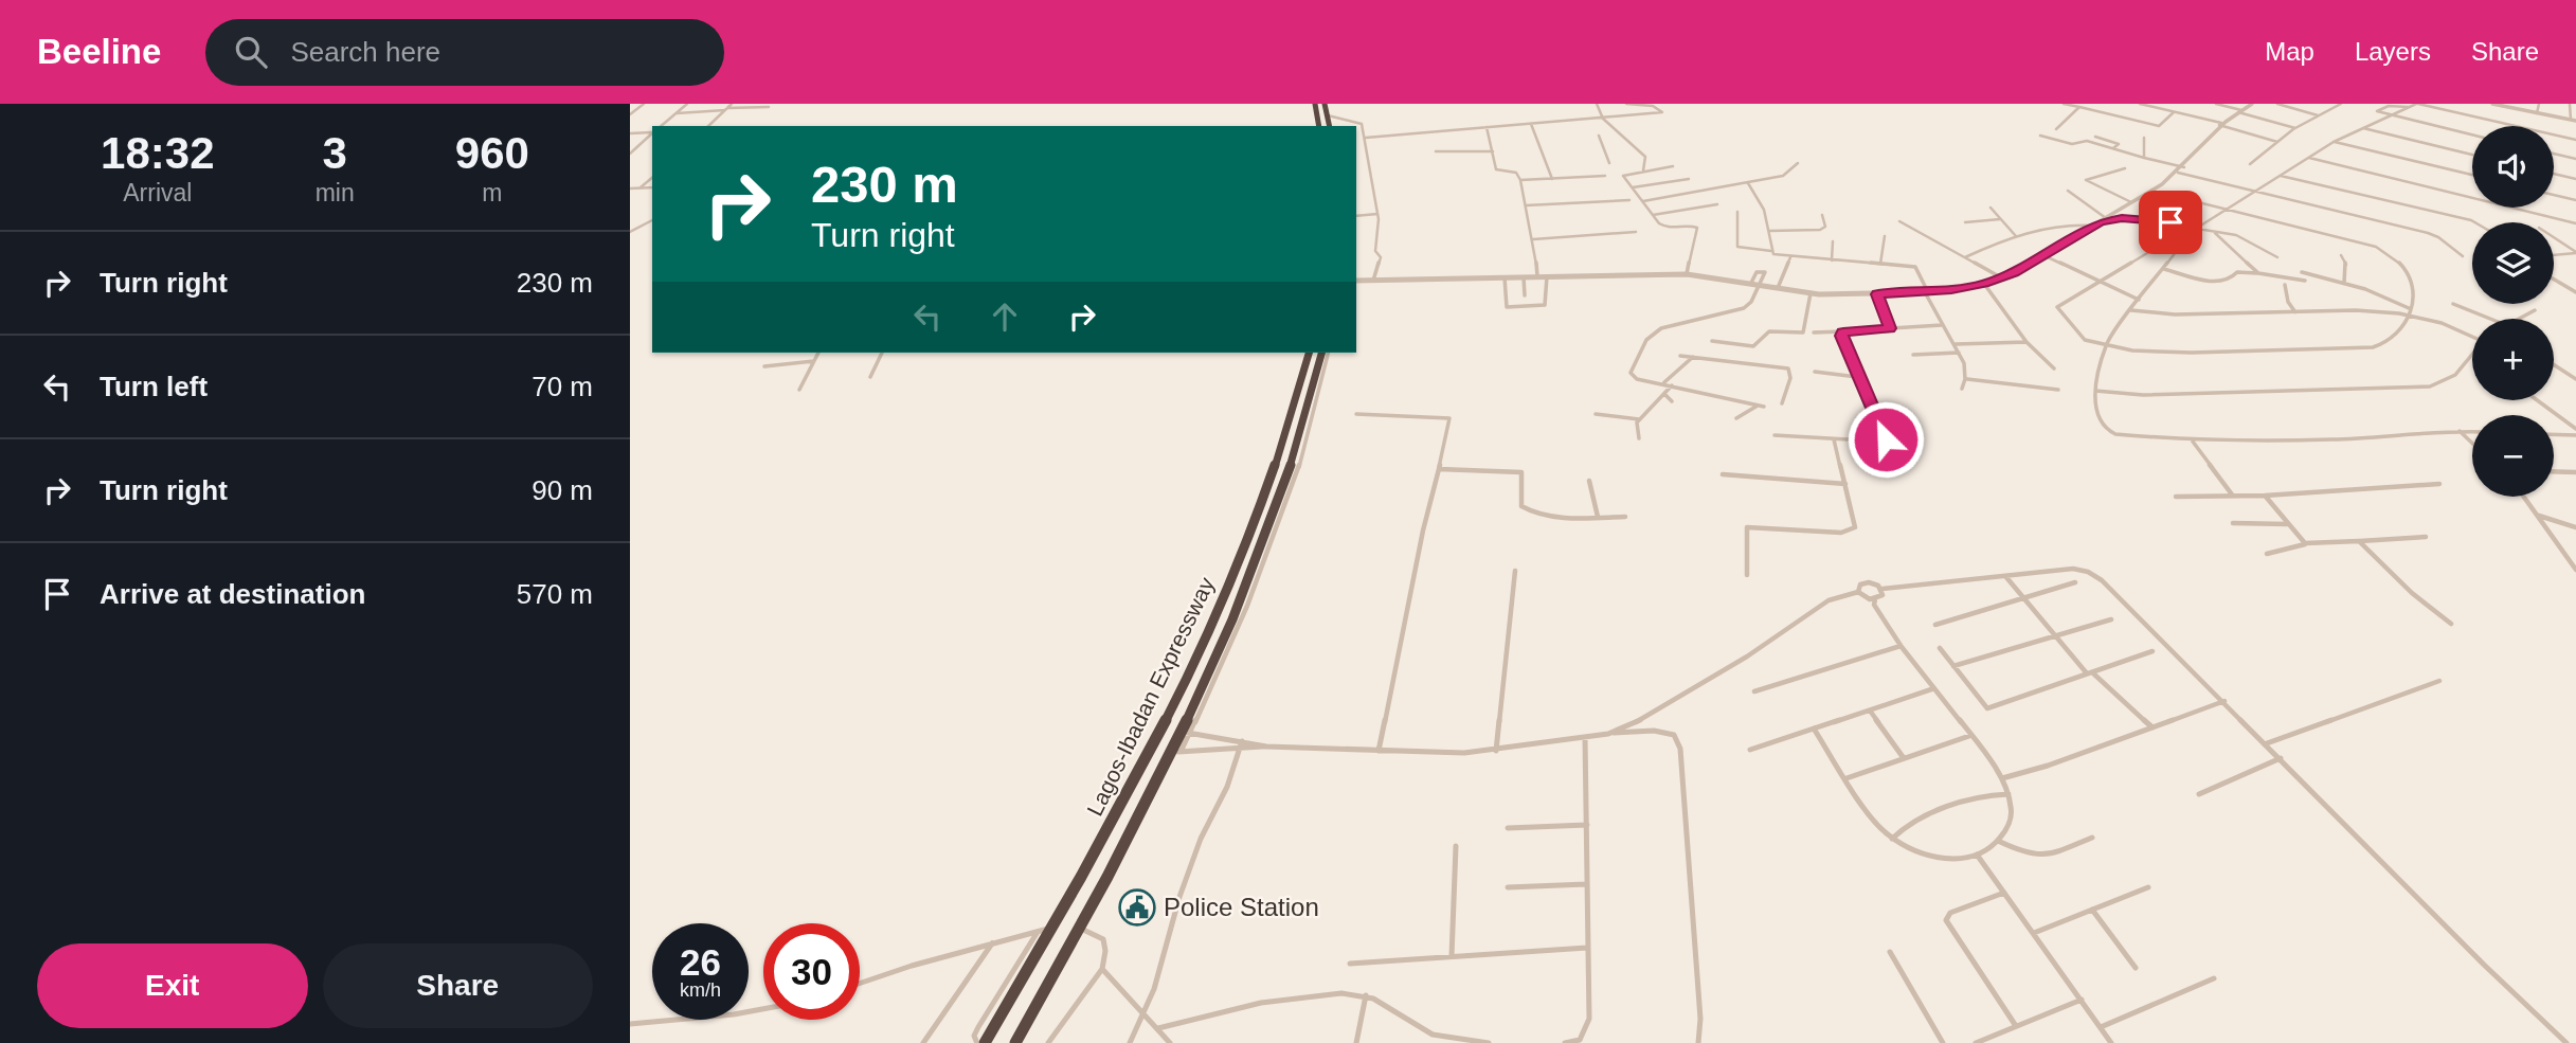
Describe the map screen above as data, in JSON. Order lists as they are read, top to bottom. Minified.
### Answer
{"streets":{"highway":["Lagos-Ibadan Expressway"]},"places":{"public building":["Police Station"]},"page":{"header":"Beeline","search":"Search here","nav":["Map","Layers","Share"],"eta":["18:32","Arrival","3","min","960","m"],"map_buttons":["+","−"],"turn":["230 m","Turn right"],"list":[{"name":"Turn right","value":"230 m"},{"name":"Turn left","value":"70 m"},{"name":"Turn right","value":"90 m"},{"name":"Arrive at destination","value":"570 m"}],"speed":"26 km/h","limit":"30","buttons":["Exit","Share"]}}
